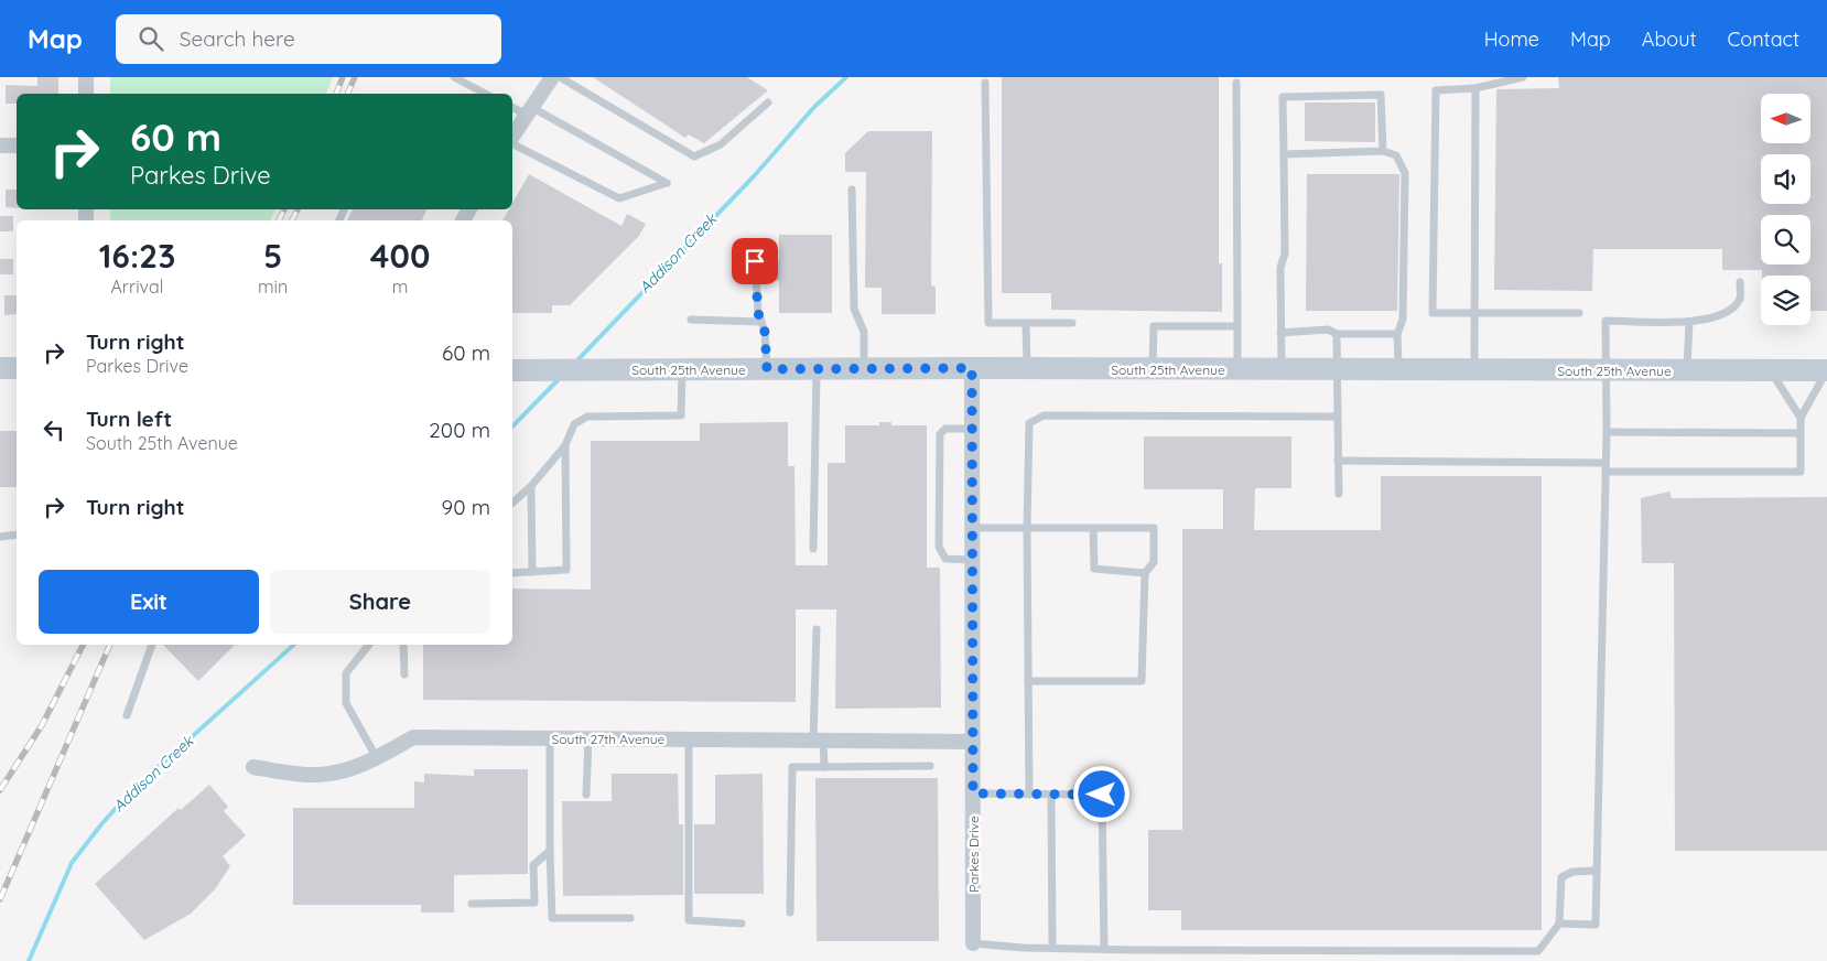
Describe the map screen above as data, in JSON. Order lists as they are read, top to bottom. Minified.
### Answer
{"streets":{"main road":["South 25th Avenue"],"street":["South 27th Avenue","Parkes Drive"]},"crossings":[["South 25th Avenue","Parkes Drive"],["South 27th Avenue","Parkes Drive"]],"water":["Addison Creek"],"north":"left","page":{"header":"Map","search":"Search here","nav":["Home","Map","About","Contact"],"turn":["60 m","Parkes Drive"],"eta":["16:23","Arrival","5","min","400","m"],"list":[{"name":"Turn right","note":"Parkes Drive","value":"60 m"},{"name":"Turn left","note":"South 25th Avenue","value":"200 m"},{"name":"Turn right","value":"90 m"}],"buttons":["Exit","Share"]}}
